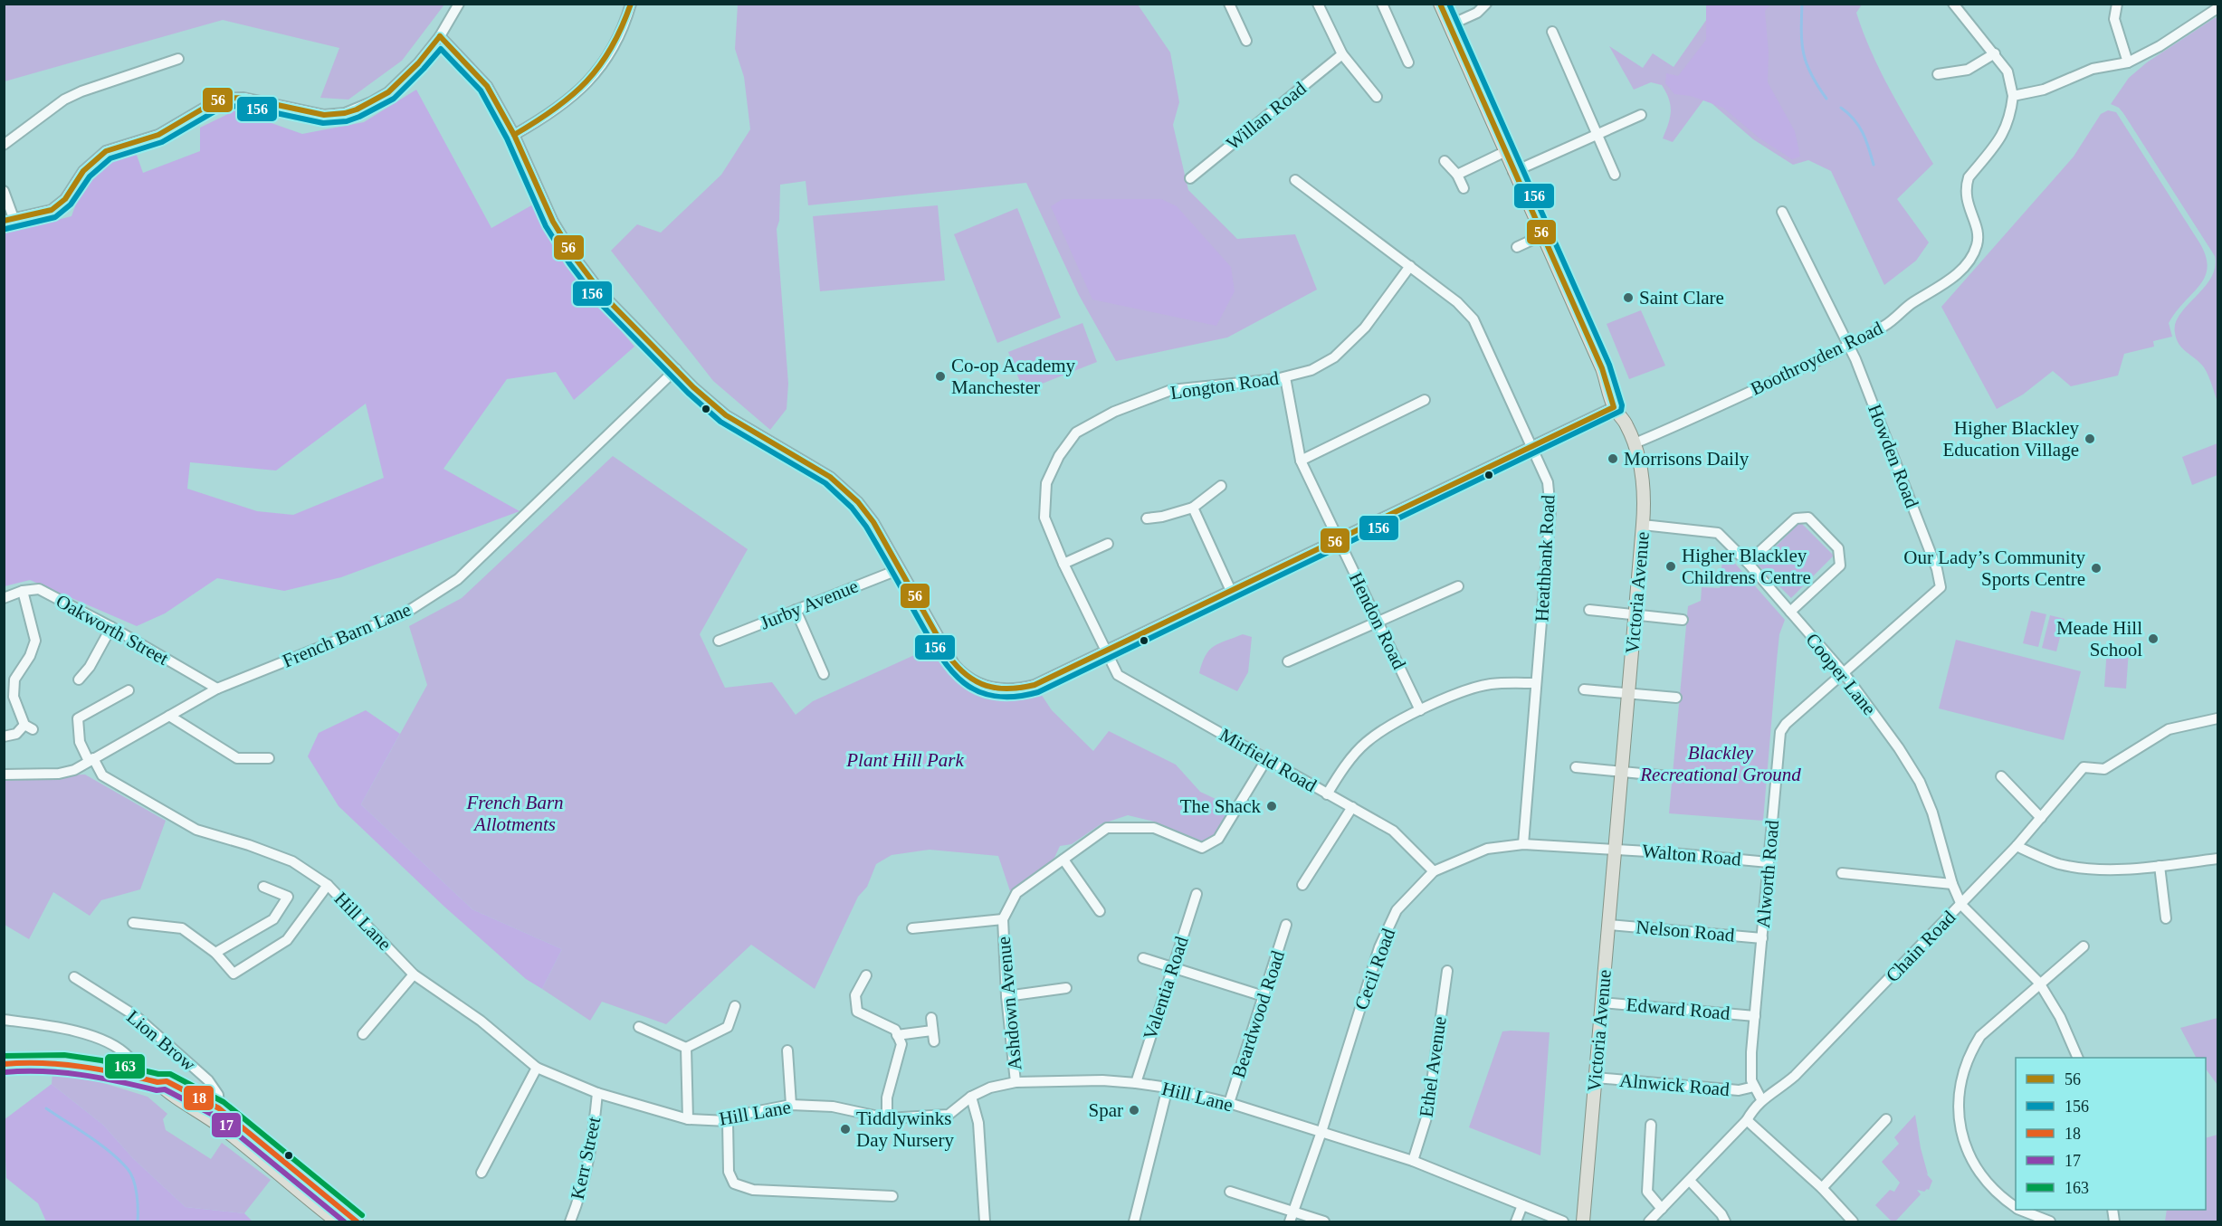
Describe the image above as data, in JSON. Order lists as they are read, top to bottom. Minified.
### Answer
{"streets":{"main road":["Victoria Avenue"],"street":["Willan Road","Boothroyden Road","Longton Road","Howden Road","Heathbank Road","Jurby Avenue","Hendon Road","Oakworth Street","French Barn Lane","Cooper Lane","Mirfield Road","Walton Road","Alworth Road","Hill Lane","Nelson Road","Chain Road","Cecil Road","Valentia Road","Ashdown Avenue","Edward Road","Beardwood Road","Lion Brow","Ethel Avenue","Alnwick Road","Kerr Street"]},"crossings":[["Boothroyden Road","Howden Road"],["Boothroyden Road","Victoria Avenue"],["Longton Road","Heathbank Road"],["Longton Road","Hendon Road"],["Longton Road","Mirfield Road"],["Howden Road","Cooper Lane"],["Howden Road","Alworth Road"],["Heathbank Road","Cecil Road"],["Victoria Avenue","Cooper Lane"],["Victoria Avenue","Walton Road"],["Victoria Avenue","Nelson Road"],["Victoria Avenue","Cecil Road"],["Victoria Avenue","Edward Road"],["Victoria Avenue","Alnwick Road"],["Oakworth Street","French Barn Lane"],["French Barn Lane","Hill Lane"],["Cooper Lane","Alworth Road"],["Cooper Lane","Chain Road"],["Mirfield Road","Cecil Road"],["Mirfield Road","Ashdown Avenue"],["Walton Road","Alworth Road"],["Walton Road","Cecil Road"],["Alworth Road","Nelson Road"],["Alworth Road","Chain Road"],["Alworth Road","Edward Road"],["Alworth Road","Alnwick Road"],["Hill Lane","Cecil Road"],["Hill Lane","Valentia Road"],["Hill Lane","Ashdown Avenue"],["Hill Lane","Beardwood Road"],["Hill Lane","Ethel Avenue"],["Hill Lane","Kerr Street"]],"parks":["Blackley Recreational Ground","Plant Hill Park","French Barn Allotments"],"places":["Saint Clare","Co-op Academy Manchester","Higher Blackley Education Village","Morrisons Daily","Higher Blackley Childrens Centre","Our Lady’s Community Sports Centre","Meade Hill School","The Shack","Spar","Tiddlywinks Day Nursery"],"lines":["transit line 56","transit line 156","transit line 163","transit line 18","transit line 17"],"legend":["56","156","18","17","163"]}
